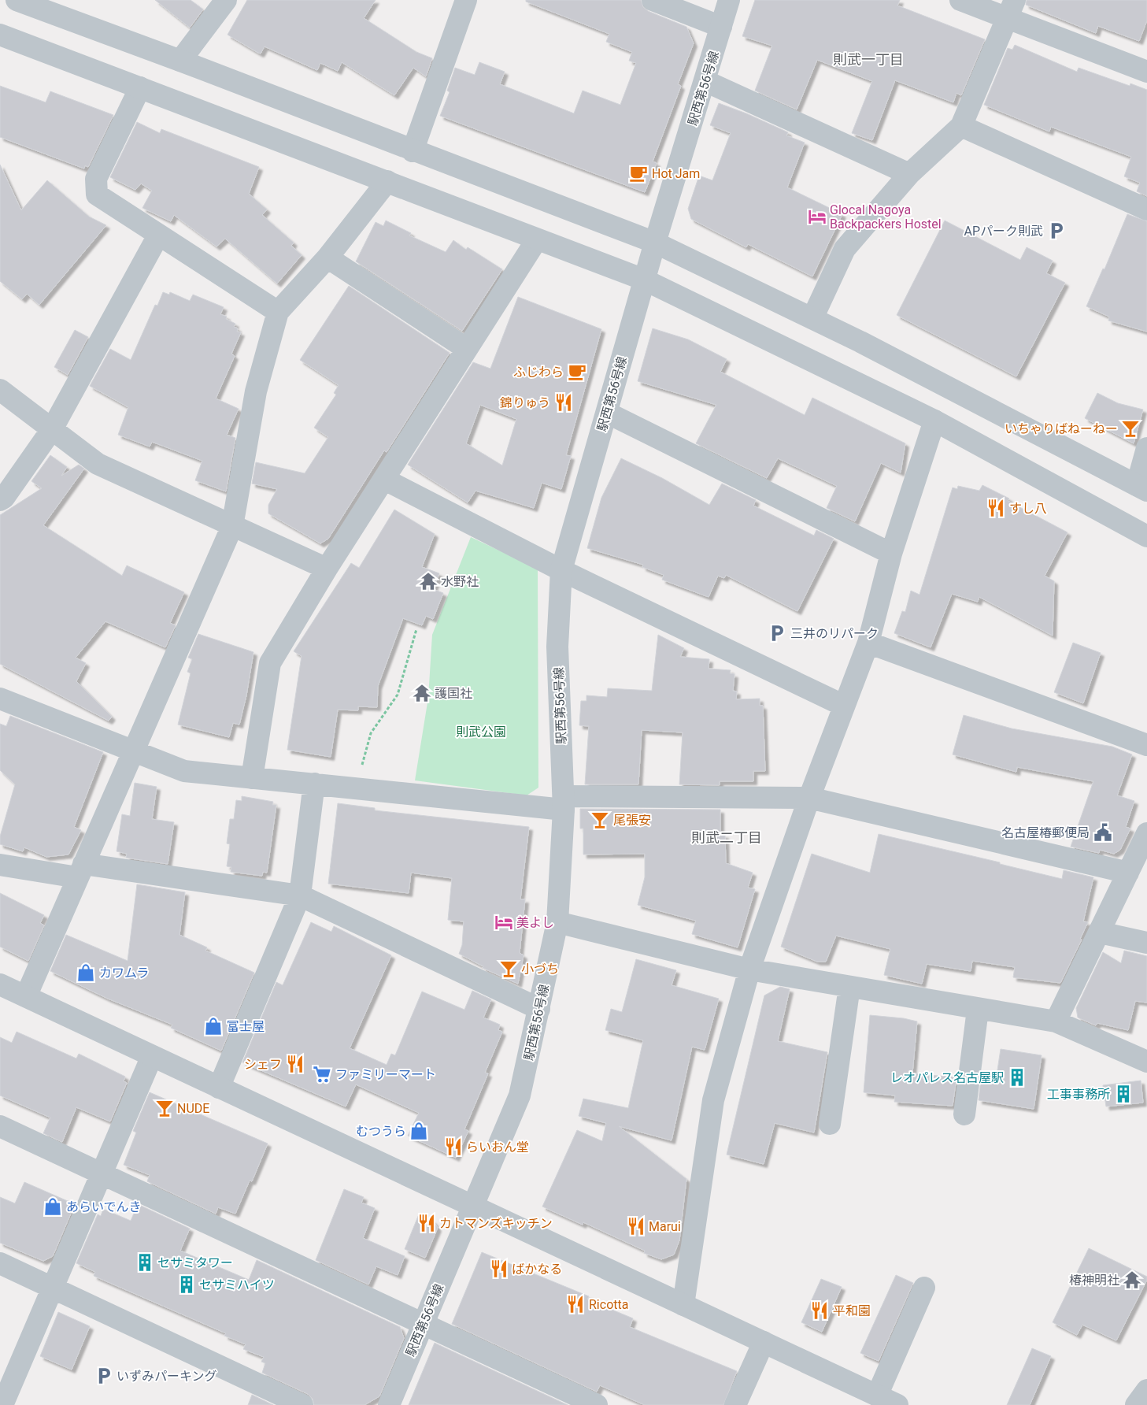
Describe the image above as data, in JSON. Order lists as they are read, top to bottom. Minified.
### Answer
{"streets":{"street":["駅西第56号線"]},"districts":["則武一丁目","則武二丁目"],"parks":["則武公園"],"places":{"cafe":["Hot Jam","ふじわら"],"hotel":["Glocal Nagoya Backpackers Hostel","美よし"],"parking":["APパーク則武","三井のリパーク","いずみパーキング"],"restaurant":["錦りゅう","すし八","シェフ","らいおん堂","カトマンズキッチン","Marui","ばかなる","Ricotta","平和園"],"bar":["いちゃりばねーねー","尾張安","小づち","NUDE"],"temple":["水野社","護国社","椿神明社"],"public building":["名古屋椿郵便局"],"shop":["カワムラ","富士屋","むつうら","あらいでんき"],"supermarket":["ファミリーマート"],"building":["レオパレス名古屋駅","工事事務所","セサミタワー","セサミハイツ"]}}
